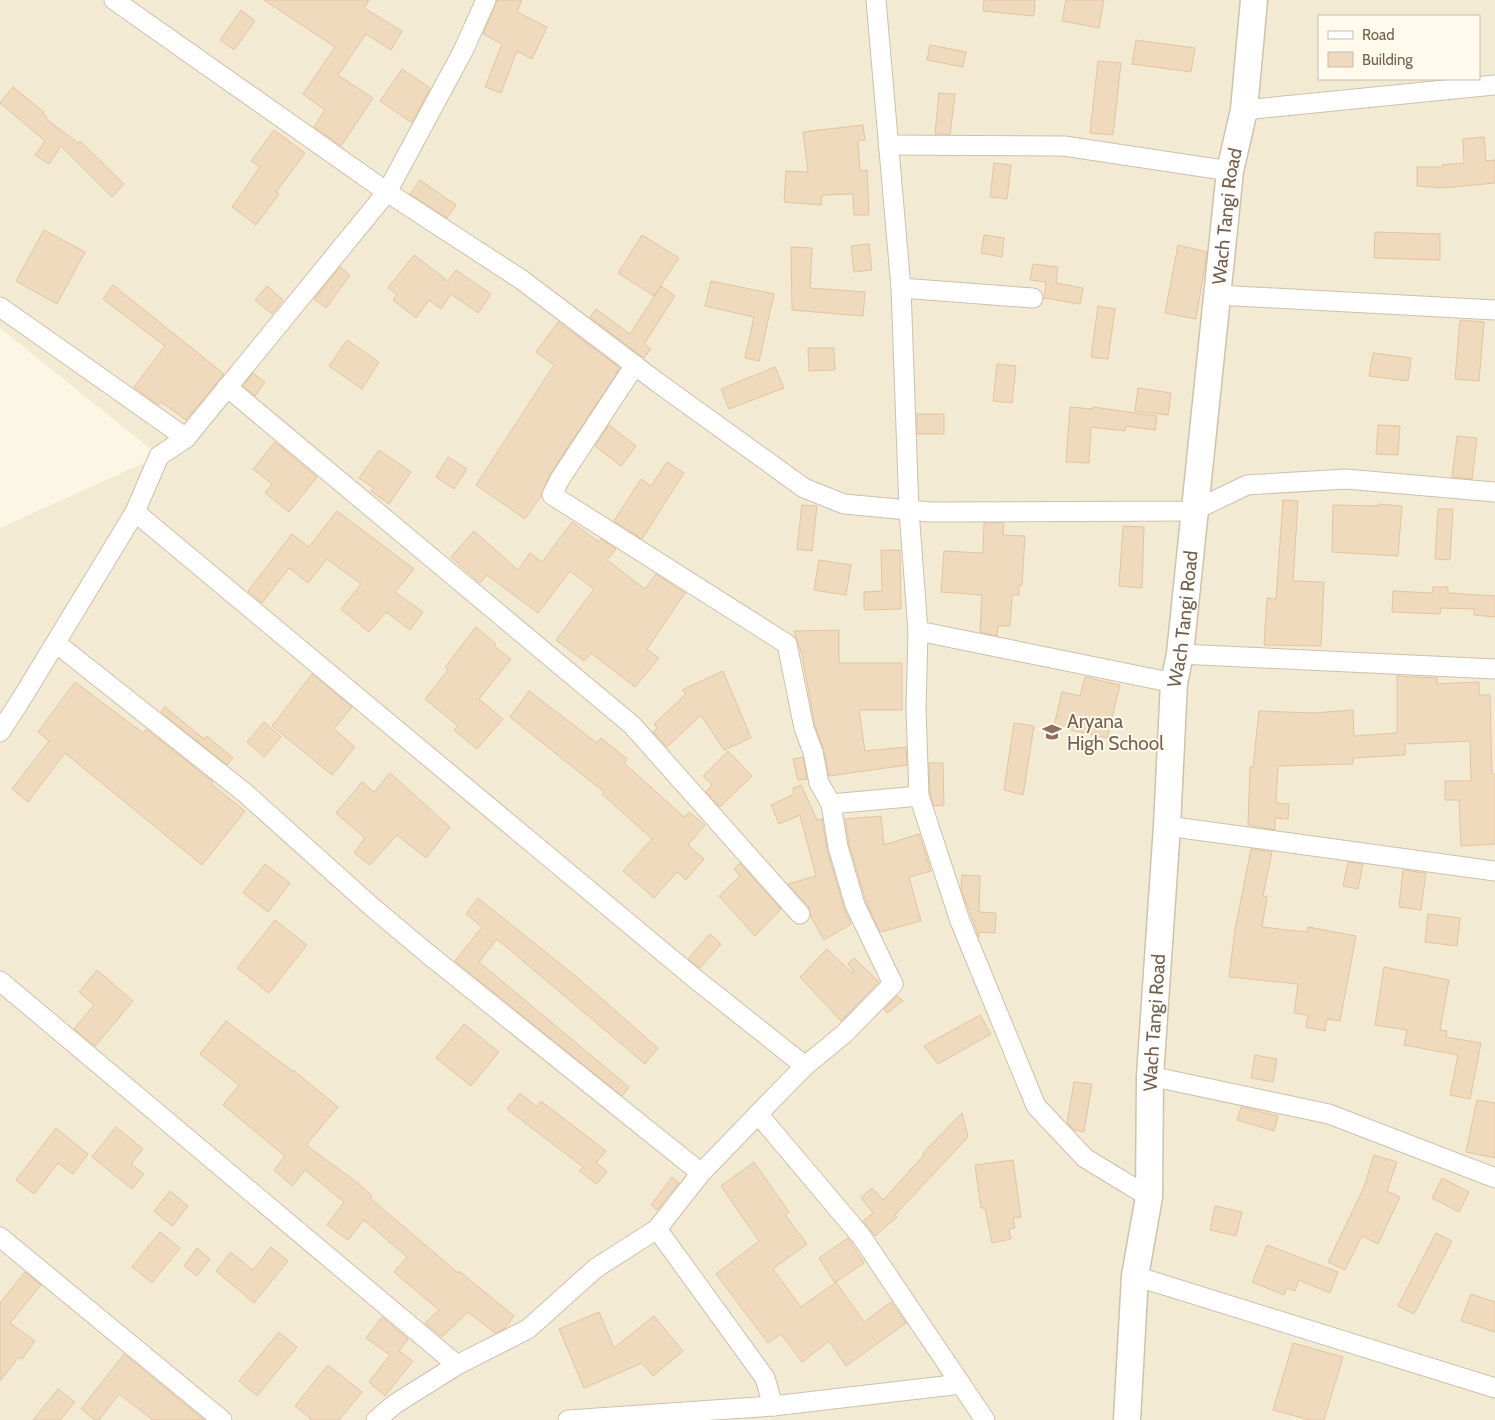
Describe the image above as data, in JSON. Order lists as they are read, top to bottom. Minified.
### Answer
{"streets":{"main road":["Wach Tangi Road"]},"places":{"school or university":["Aryana High School"]},"legend":["Road","Building"]}
